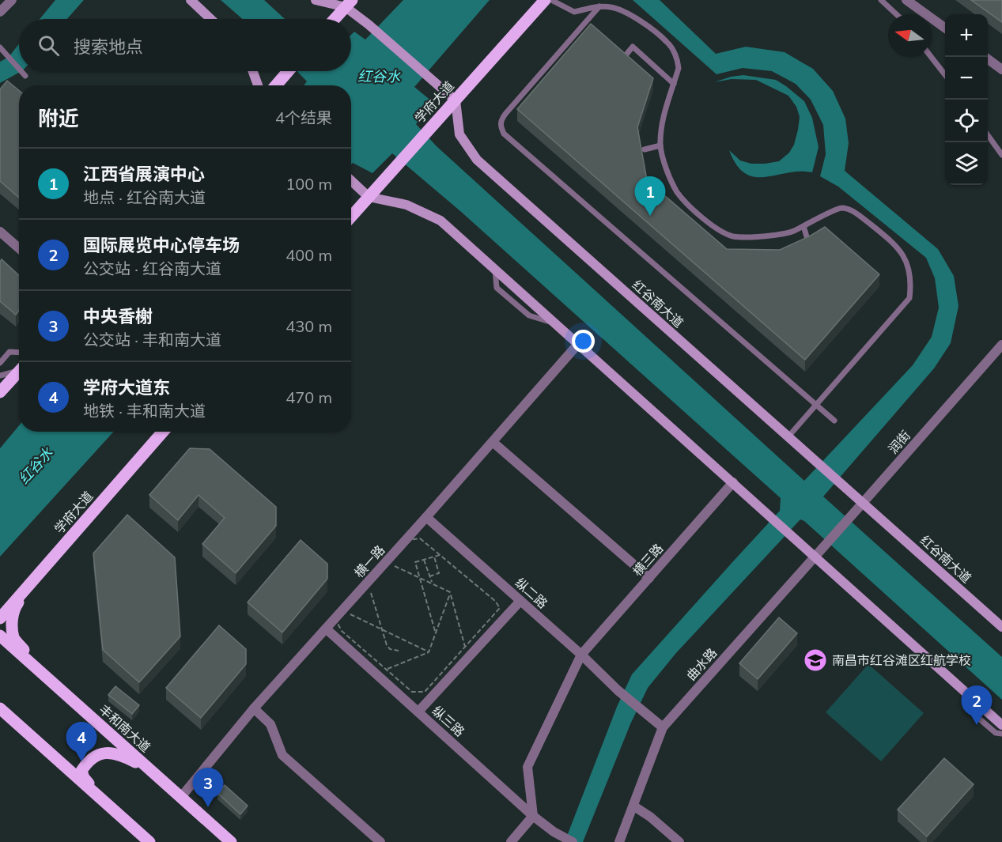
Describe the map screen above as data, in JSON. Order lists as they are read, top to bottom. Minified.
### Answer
{"streets":{"main road":["学府大道","红谷南大道","丰和南大道"],"street":["润街","横三路","横一路","纵二路","曲水路","纵三路"]},"crossings":[["学府大道","红谷南大道"],["红谷南大道","润街"],["润街","曲水路"],["横三路","纵二路"],["横三路","纵三路"],["横一路","纵二路"],["横一路","纵三路"],["横一路","丰和南大道"],["纵二路","曲水路"]],"water":["红谷水"],"places":{"school or university":["南昌市红谷滩区红航学校"]},"north":"left","page":{"map_buttons":["+","−"],"search":"搜索地点","heading":["附近","4个结果"],"list":[{"mark":"1","name":"江西省展演中心","note":"地点 · 红谷南大道","value":"100 m"},{"mark":"2","name":"国际展览中心停车场","note":"公交站 · 红谷南大道","value":"400 m"},{"mark":"3","name":"中央香榭","note":"公交站 · 丰和南大道","value":"430 m"},{"mark":"4","name":"学府大道东","note":"地铁 · 丰和南大道","value":"470 m"}],"pins":["1","2","4","3"]}}
